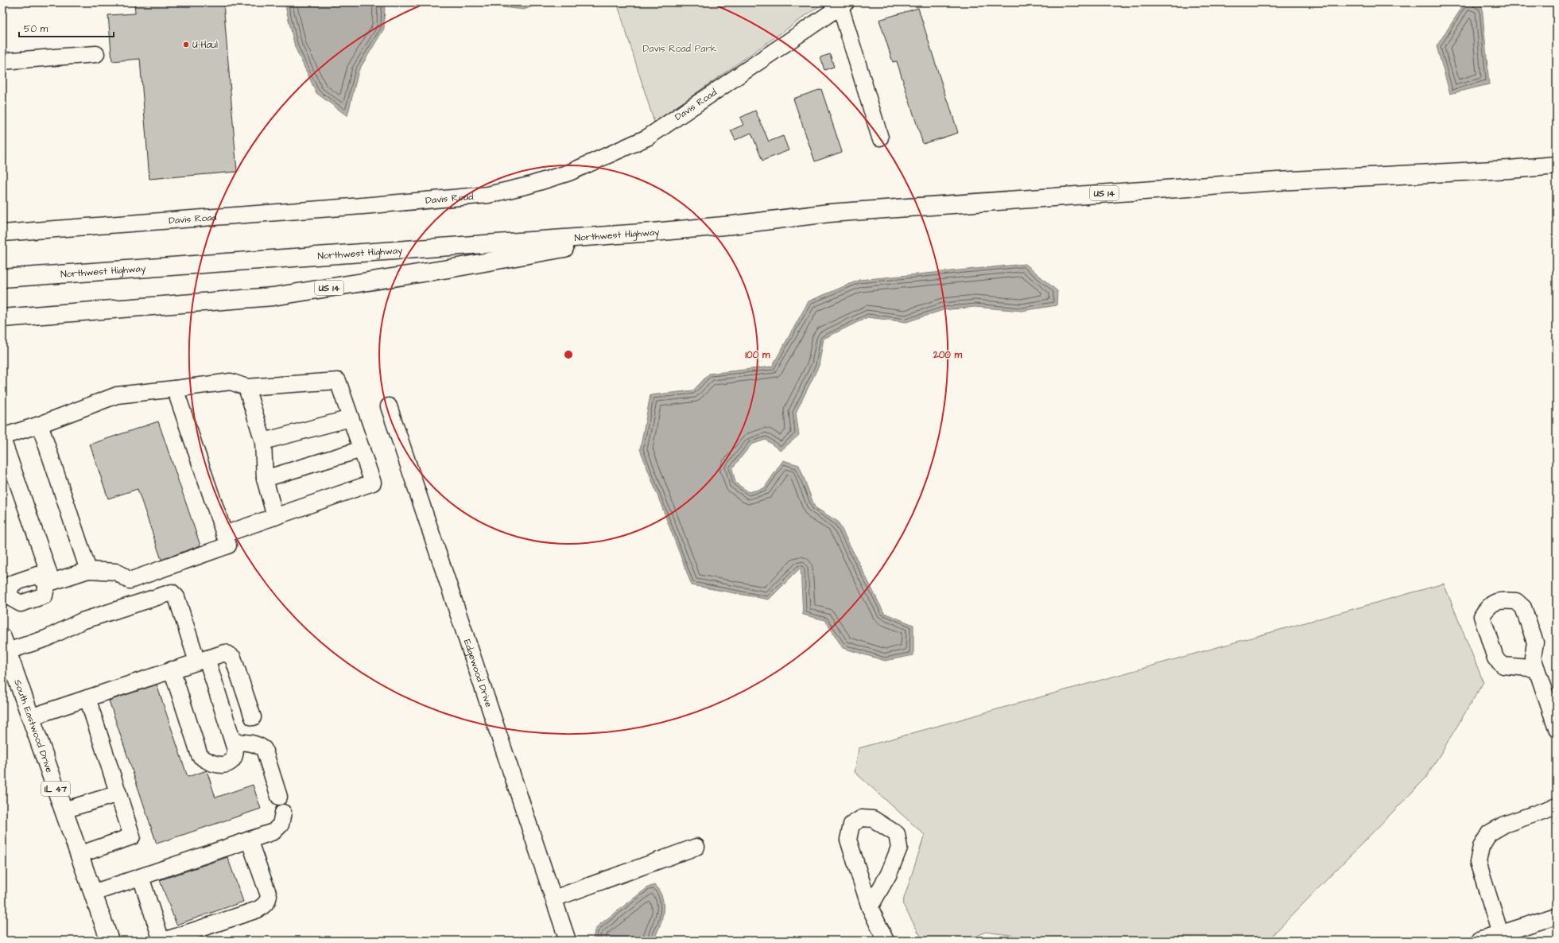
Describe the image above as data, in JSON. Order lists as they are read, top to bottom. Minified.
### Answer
{"streets":{"main road":["US 14","Northwest Highway","South Eastwood Drive","IL 47"],"street":["Davis Road","Edgewood Drive"]},"crossings":[["US 14","Northwest Highway"]],"parks":["Davis Road Park"],"places":["U-Haul"],"scale_bar":"50 m","rings":["100 m","200 m"]}
